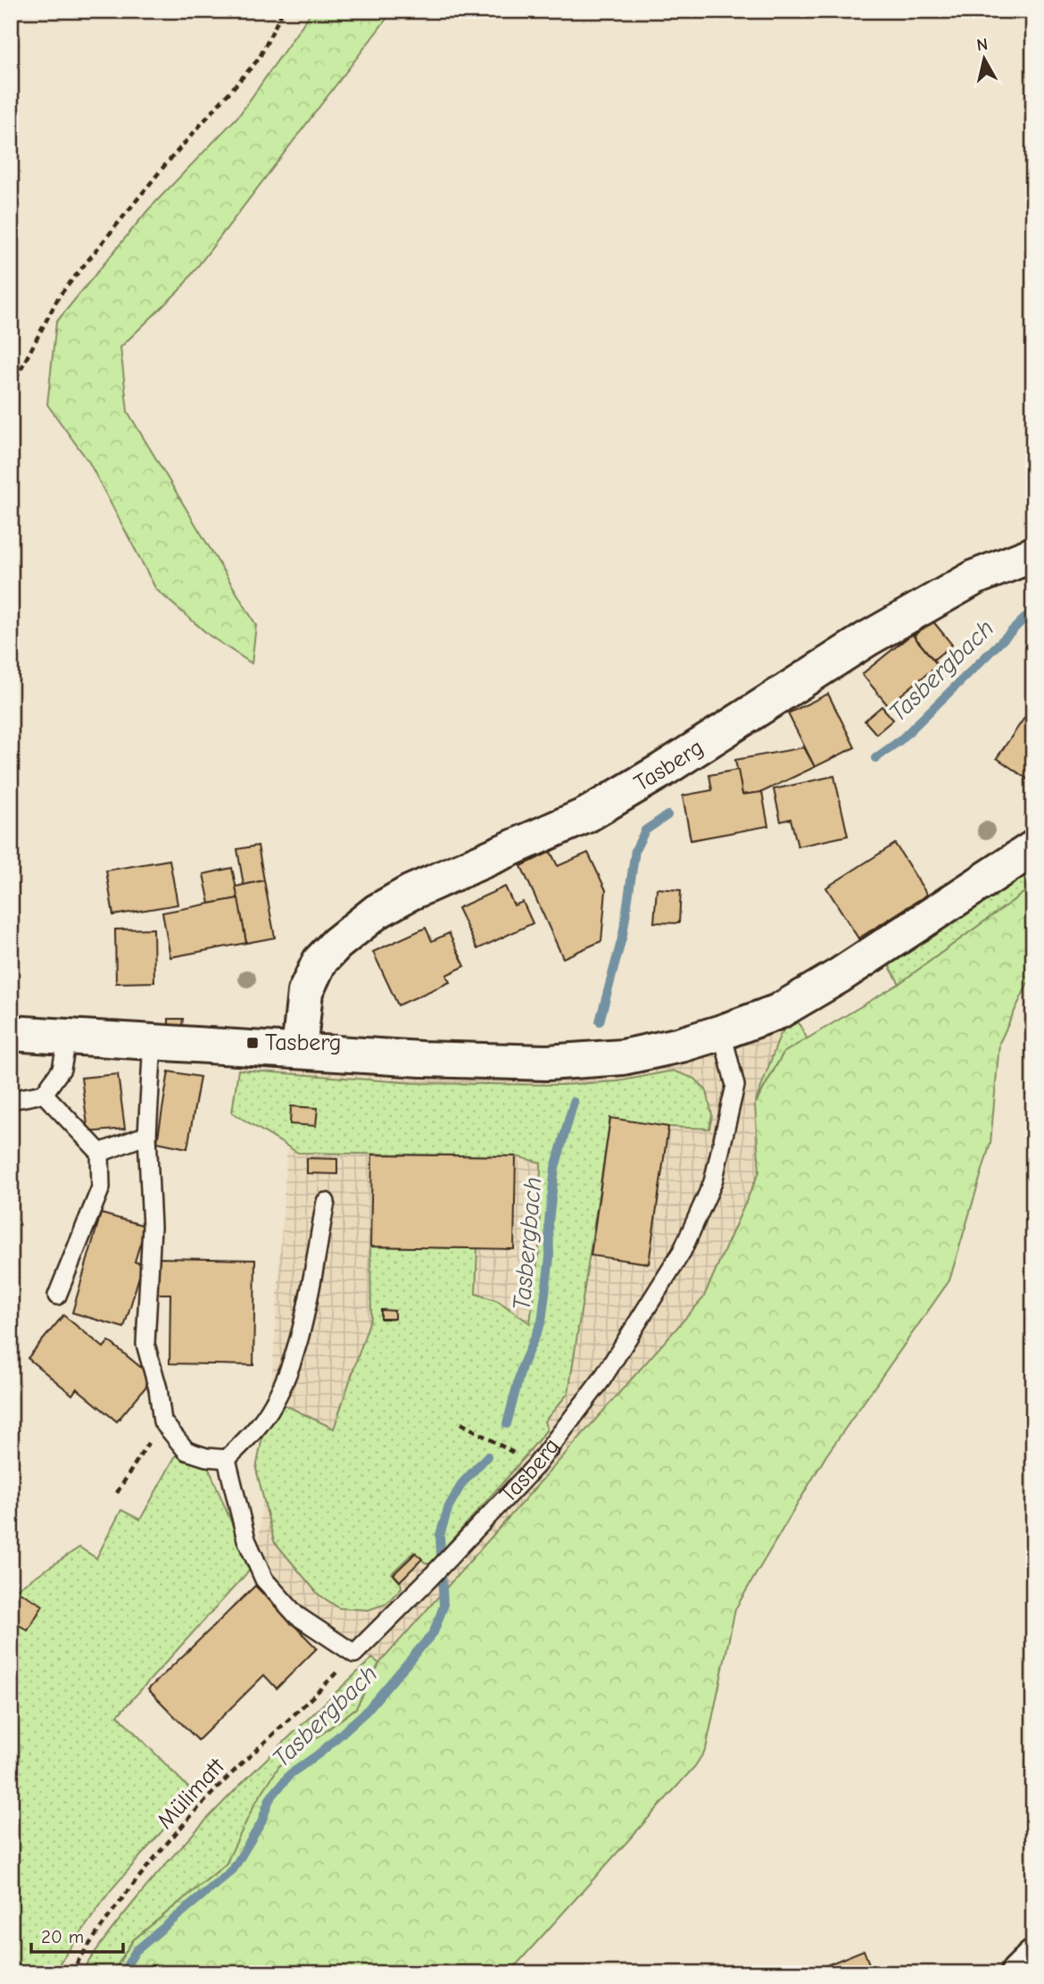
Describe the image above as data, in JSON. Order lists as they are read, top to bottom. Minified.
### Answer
{"streets":{"main road":["Tasberg"],"path":["Mülimatt"]},"crossings":[["Tasberg","Mülimatt"]],"water":["Tasbergbach"],"places":{"transit":["Tasberg"]},"scale_bar":"20 m","north":"top"}
